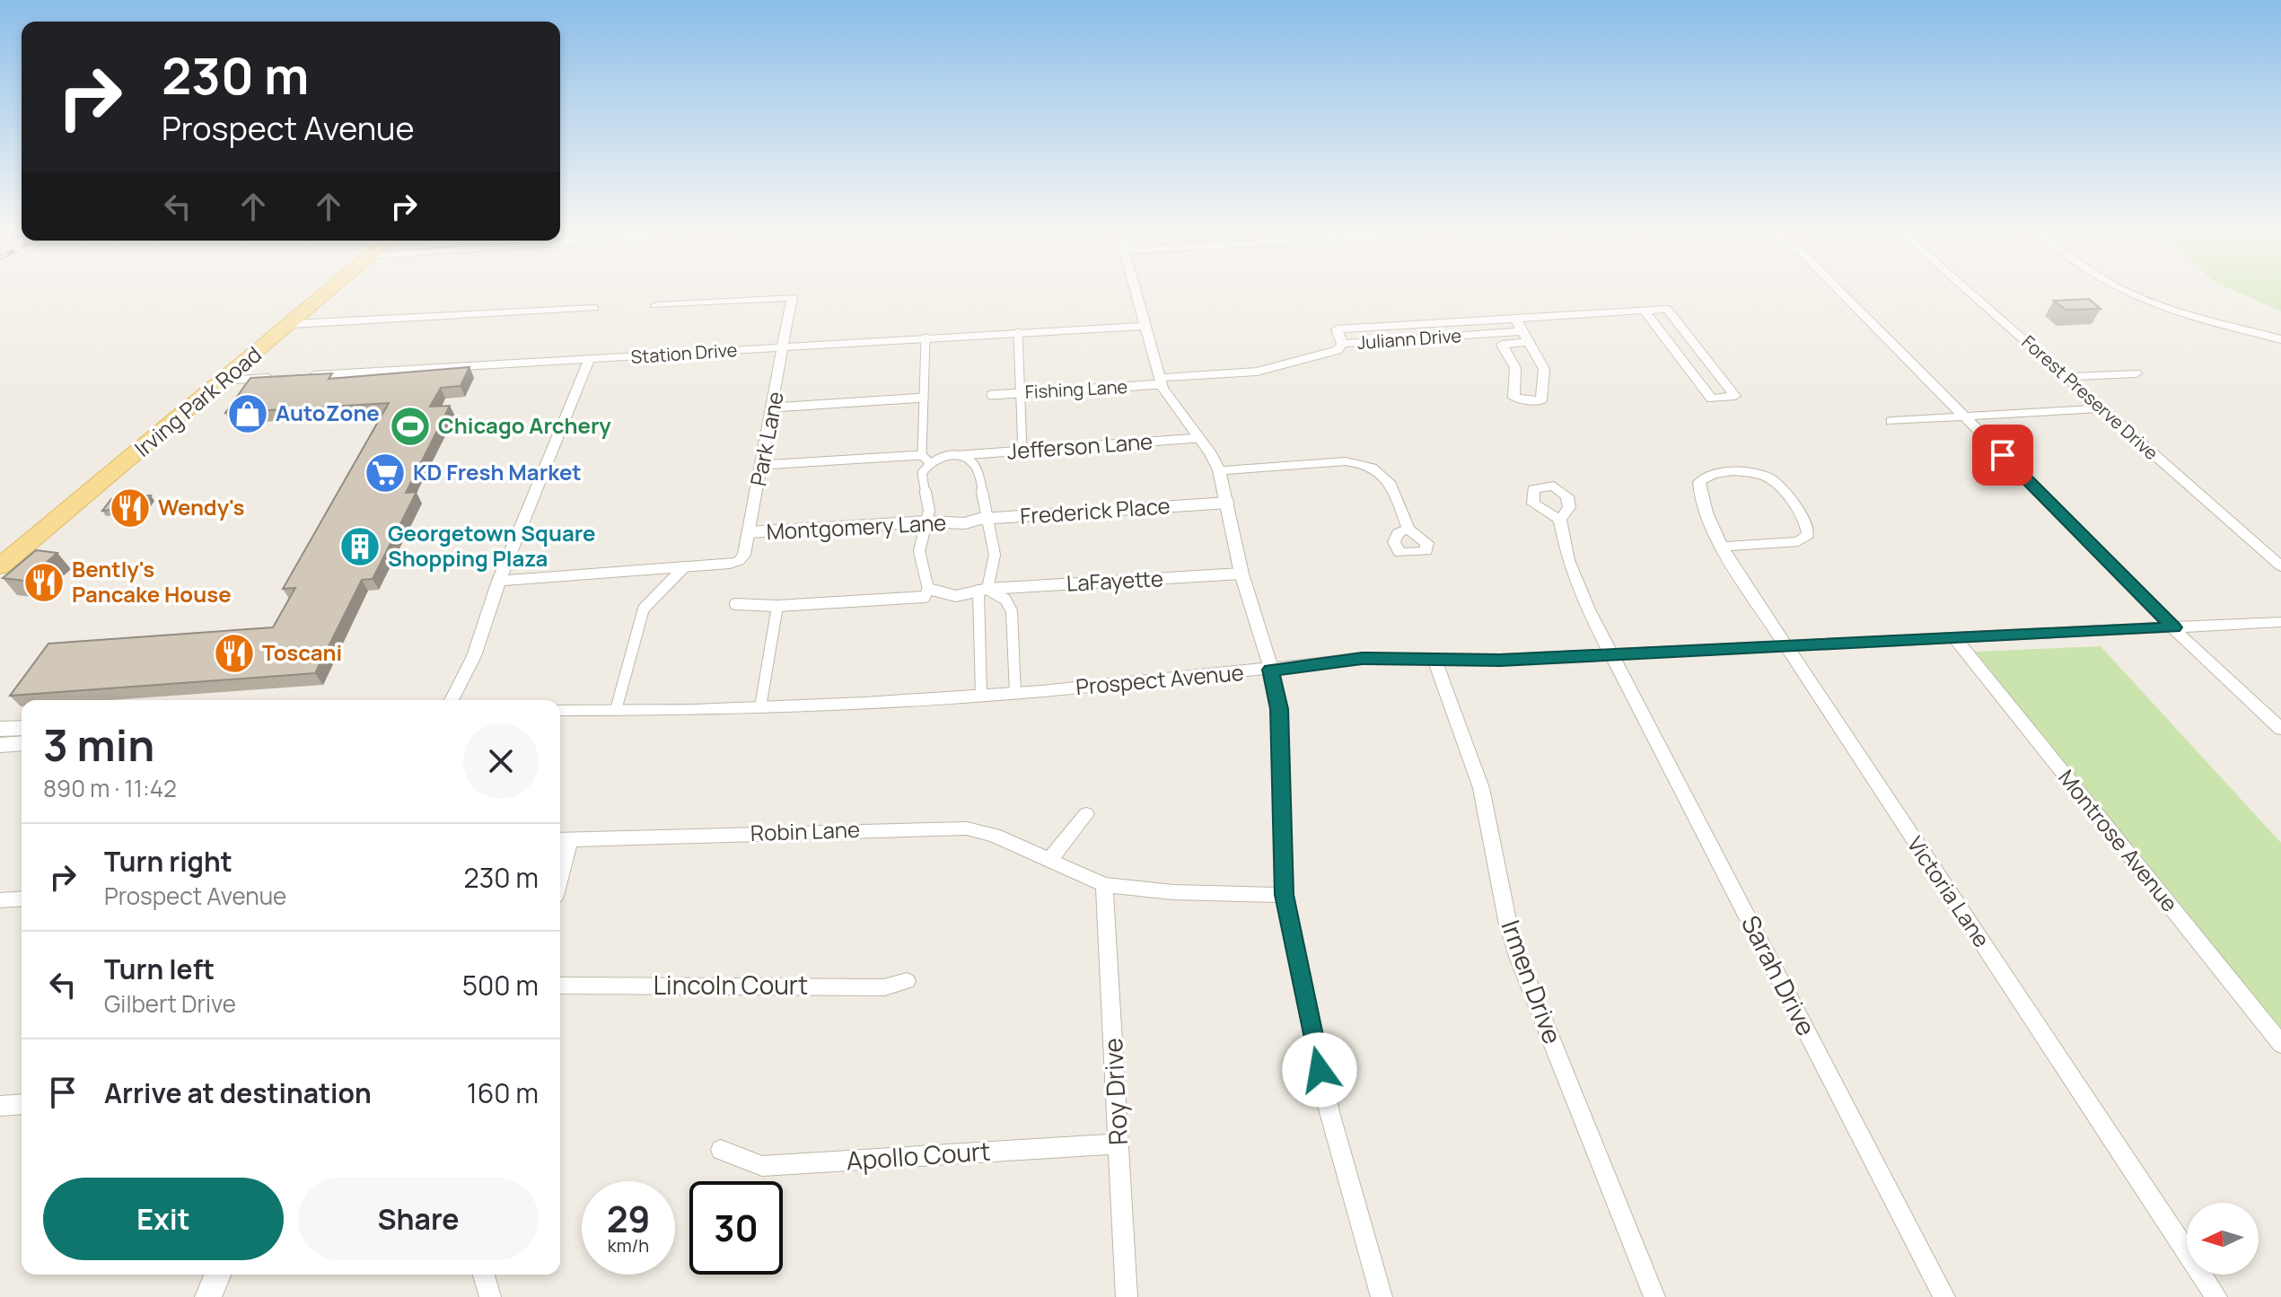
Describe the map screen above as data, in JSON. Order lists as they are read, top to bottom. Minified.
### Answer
{"streets":{"main road":["Irving Park Road"],"street":["Juliann Drive","Station Drive","Fishing Lane","Forest Preserve Drive","Park Lane","Jefferson Lane","Frederick Place","Montgomery Lane","LaFayette","Prospect Avenue","Robin Lane","Montrose Avenue","Victoria Lane","Sarah Drive","Irmen Drive","Lincoln Court","Roy Drive","Apollo Court"]},"crossings":[["Juliann Drive","Fishing Lane"],["Station Drive","Park Lane"],["Park Lane","Jefferson Lane"],["Park Lane","Montgomery Lane"],["Frederick Place","Montgomery Lane"],["Frederick Place","LaFayette"],["Montgomery Lane","LaFayette"],["Prospect Avenue","Montrose Avenue"],["Prospect Avenue","Victoria Lane"],["Prospect Avenue","Sarah Drive"],["Prospect Avenue","Irmen Drive"],["Robin Lane","Roy Drive"],["Roy Drive","Apollo Court"]],"places":{"shop":["AutoZone"],"sports":["Chicago Archery"],"supermarket":["KD Fresh Market"],"restaurant":["Wendy's","Bently's Pancake House","Toscani"],"building":["Georgetown Square Shopping Plaza"]},"north":"left","page":{"turn":["230 m","Prospect Avenue"],"heading":["3 min","890 m · 11:42"],"list":[{"name":"Turn right","note":"Prospect Avenue","value":"230 m"},{"name":"Turn left","note":"Gilbert Drive","value":"500 m"},{"name":"Arrive at destination","value":"160 m"}],"buttons":["Exit","Share"],"speed":"29 km/h","limit":"30"}}
